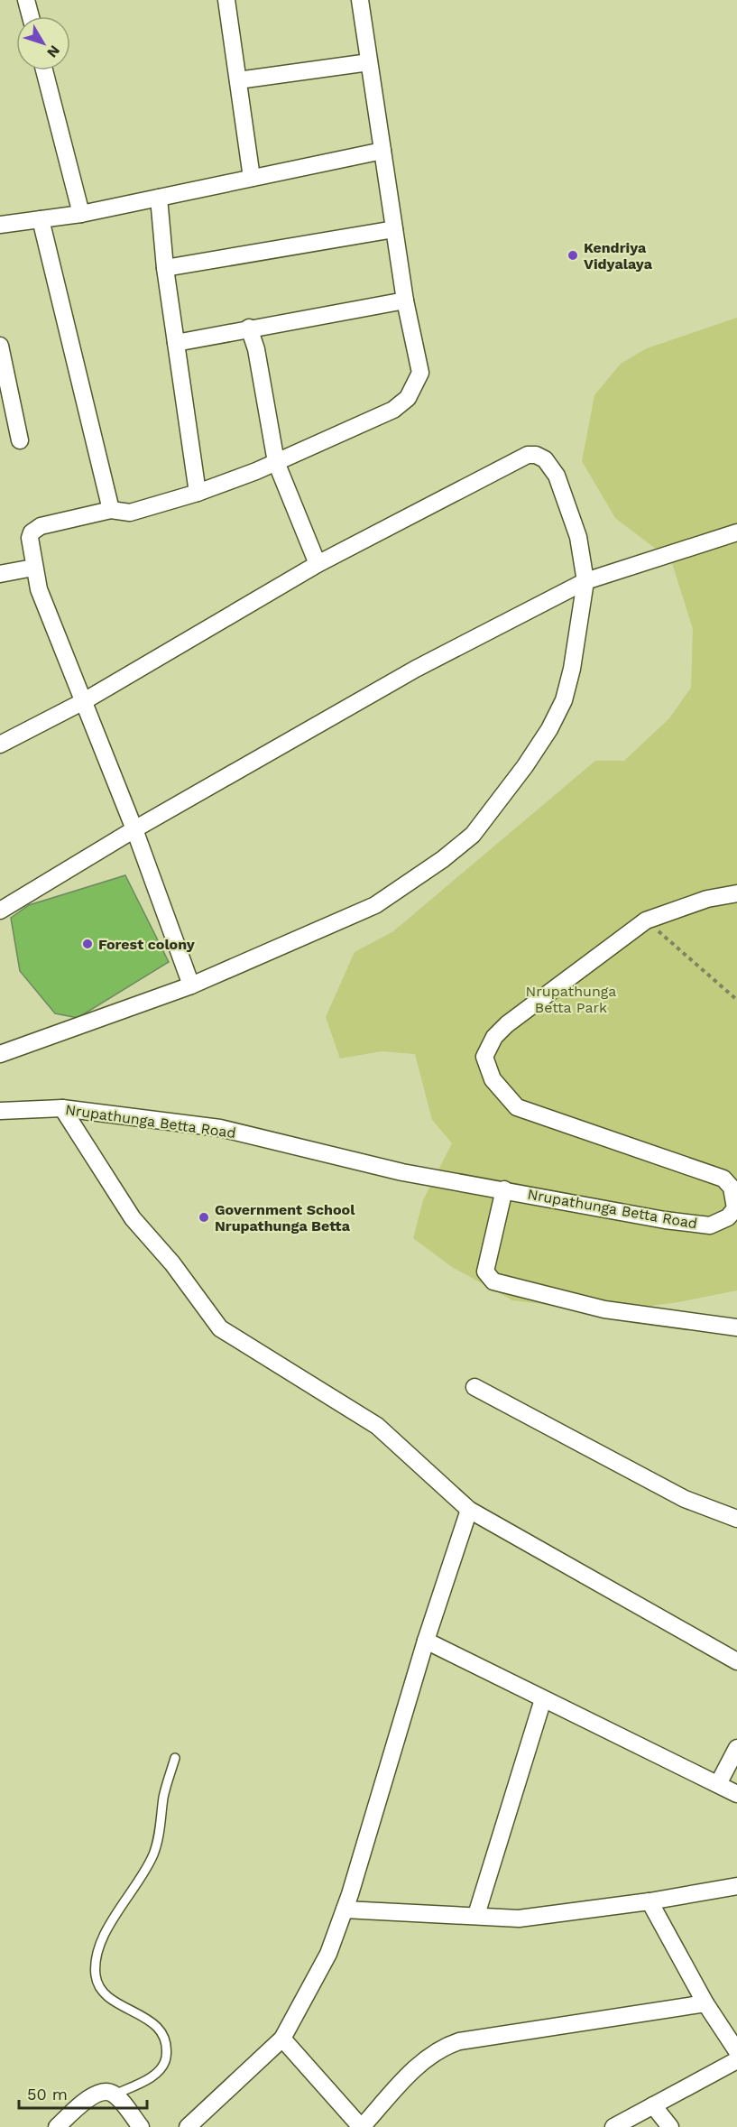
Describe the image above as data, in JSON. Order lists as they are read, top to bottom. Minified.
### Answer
{"streets":{"street":["Nrupathunga Betta Road"]},"parks":["Nrupathunga Betta Park"],"places":["Kendriya Vidyalaya","Forest colony","Government School Nrupathunga Betta"],"scale_bar":"50 m","north":"bottom right"}
